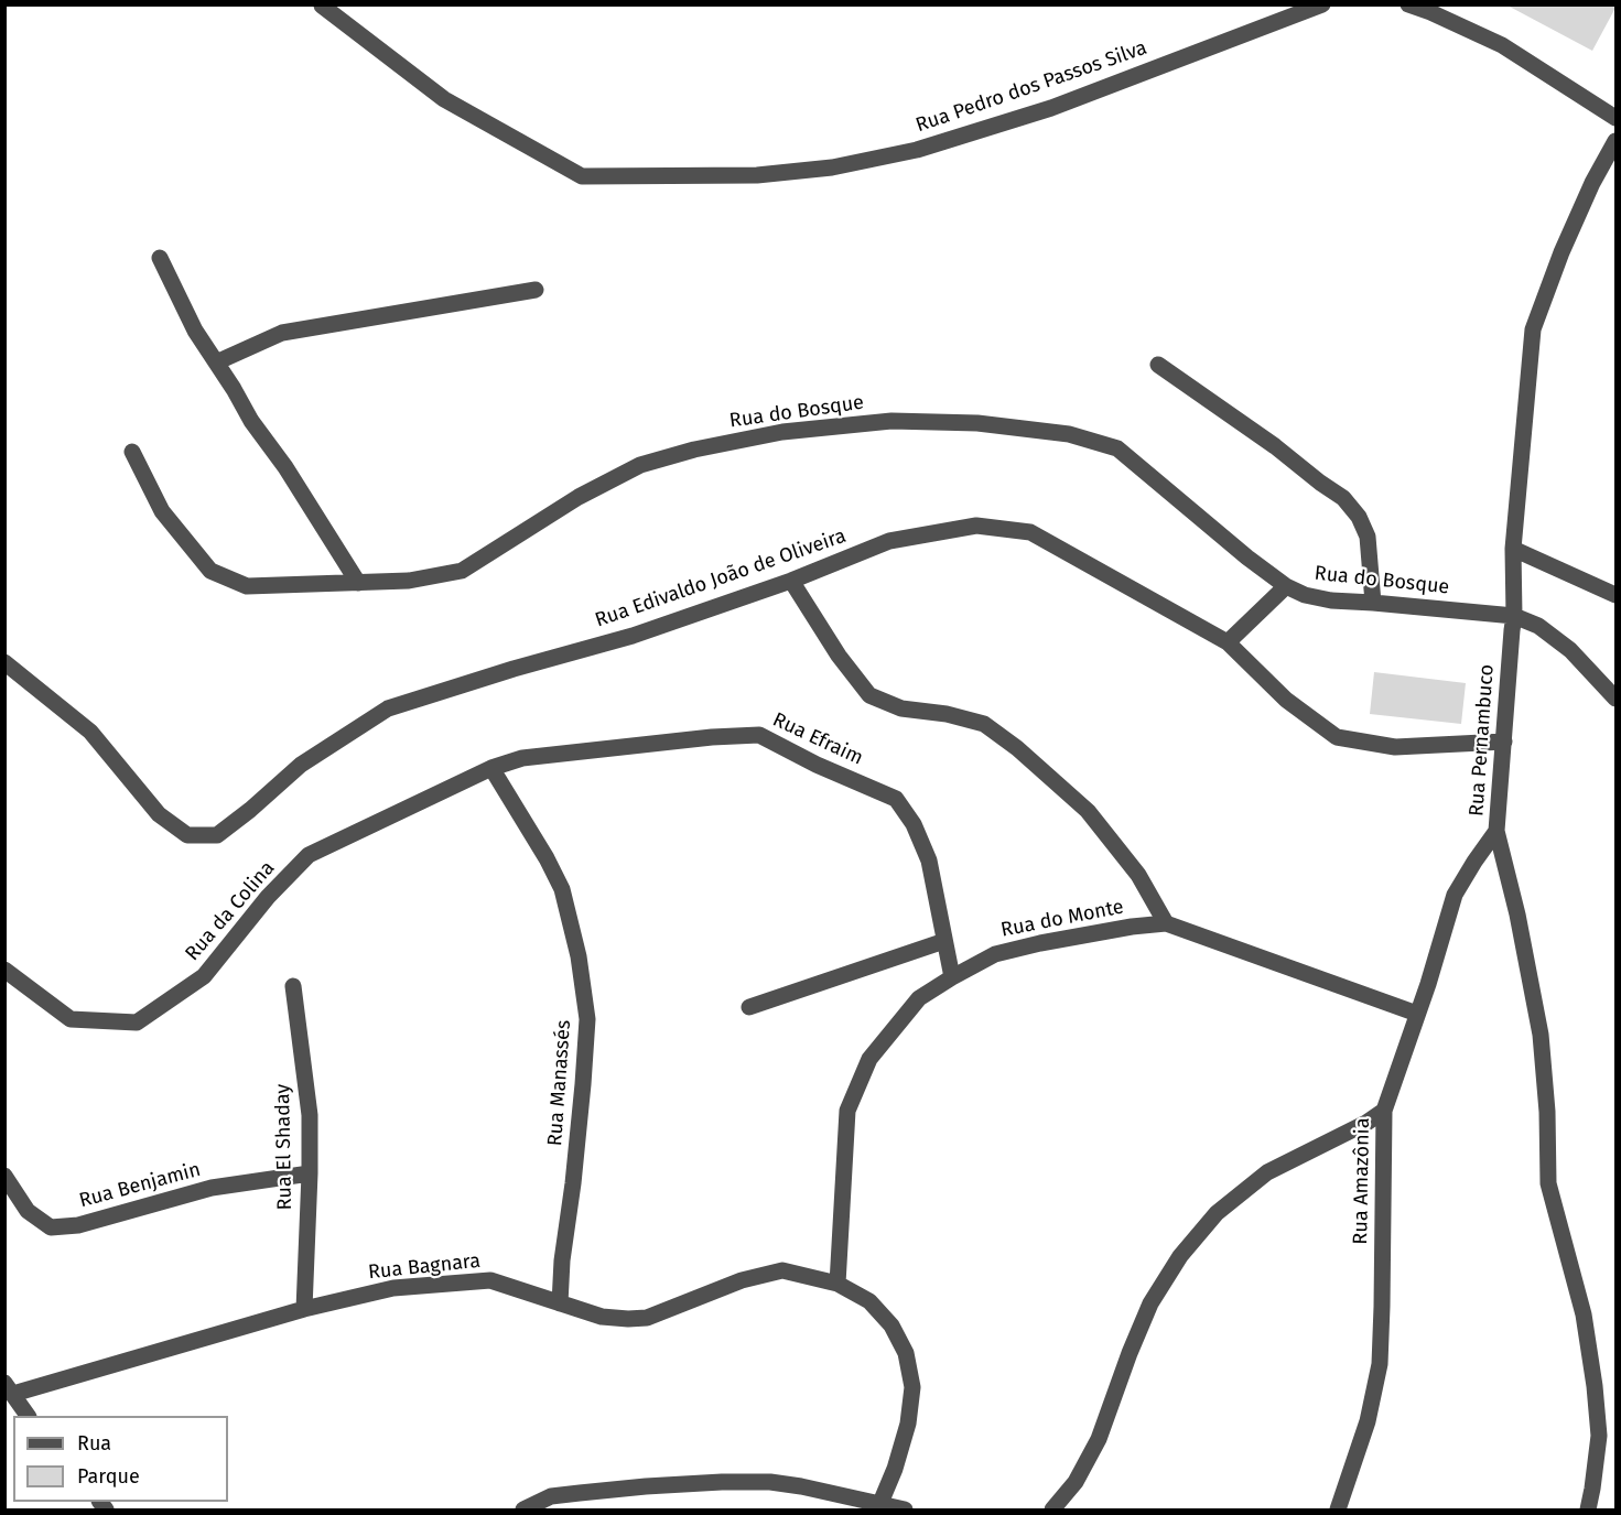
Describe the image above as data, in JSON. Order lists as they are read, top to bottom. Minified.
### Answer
{"streets":{"street":["Rua Pedro dos Passos Silva","Rua do Bosque","Rua Edivaldo João de Oliveira","Rua Efraim","Rua Pernambuco","Rua da Colina","Rua do Monte","Rua Manassés","Rua El Shaday","Rua Amazônia","Rua Benjamin","Rua Bagnara"]},"crossings":[["Rua do Bosque","Rua Pernambuco"],["Rua Edivaldo João de Oliveira","Rua Pernambuco"],["Rua Efraim","Rua da Colina"],["Rua Efraim","Rua do Monte"],["Rua Efraim","Rua Manassés"],["Rua Pernambuco","Rua Amazônia"],["Rua da Colina","Rua Manassés"],["Rua do Monte","Rua Amazônia"],["Rua do Monte","Rua Bagnara"],["Rua Manassés","Rua Bagnara"],["Rua El Shaday","Rua Benjamin"],["Rua El Shaday","Rua Bagnara"]],"legend":["Rua","Parque"]}
